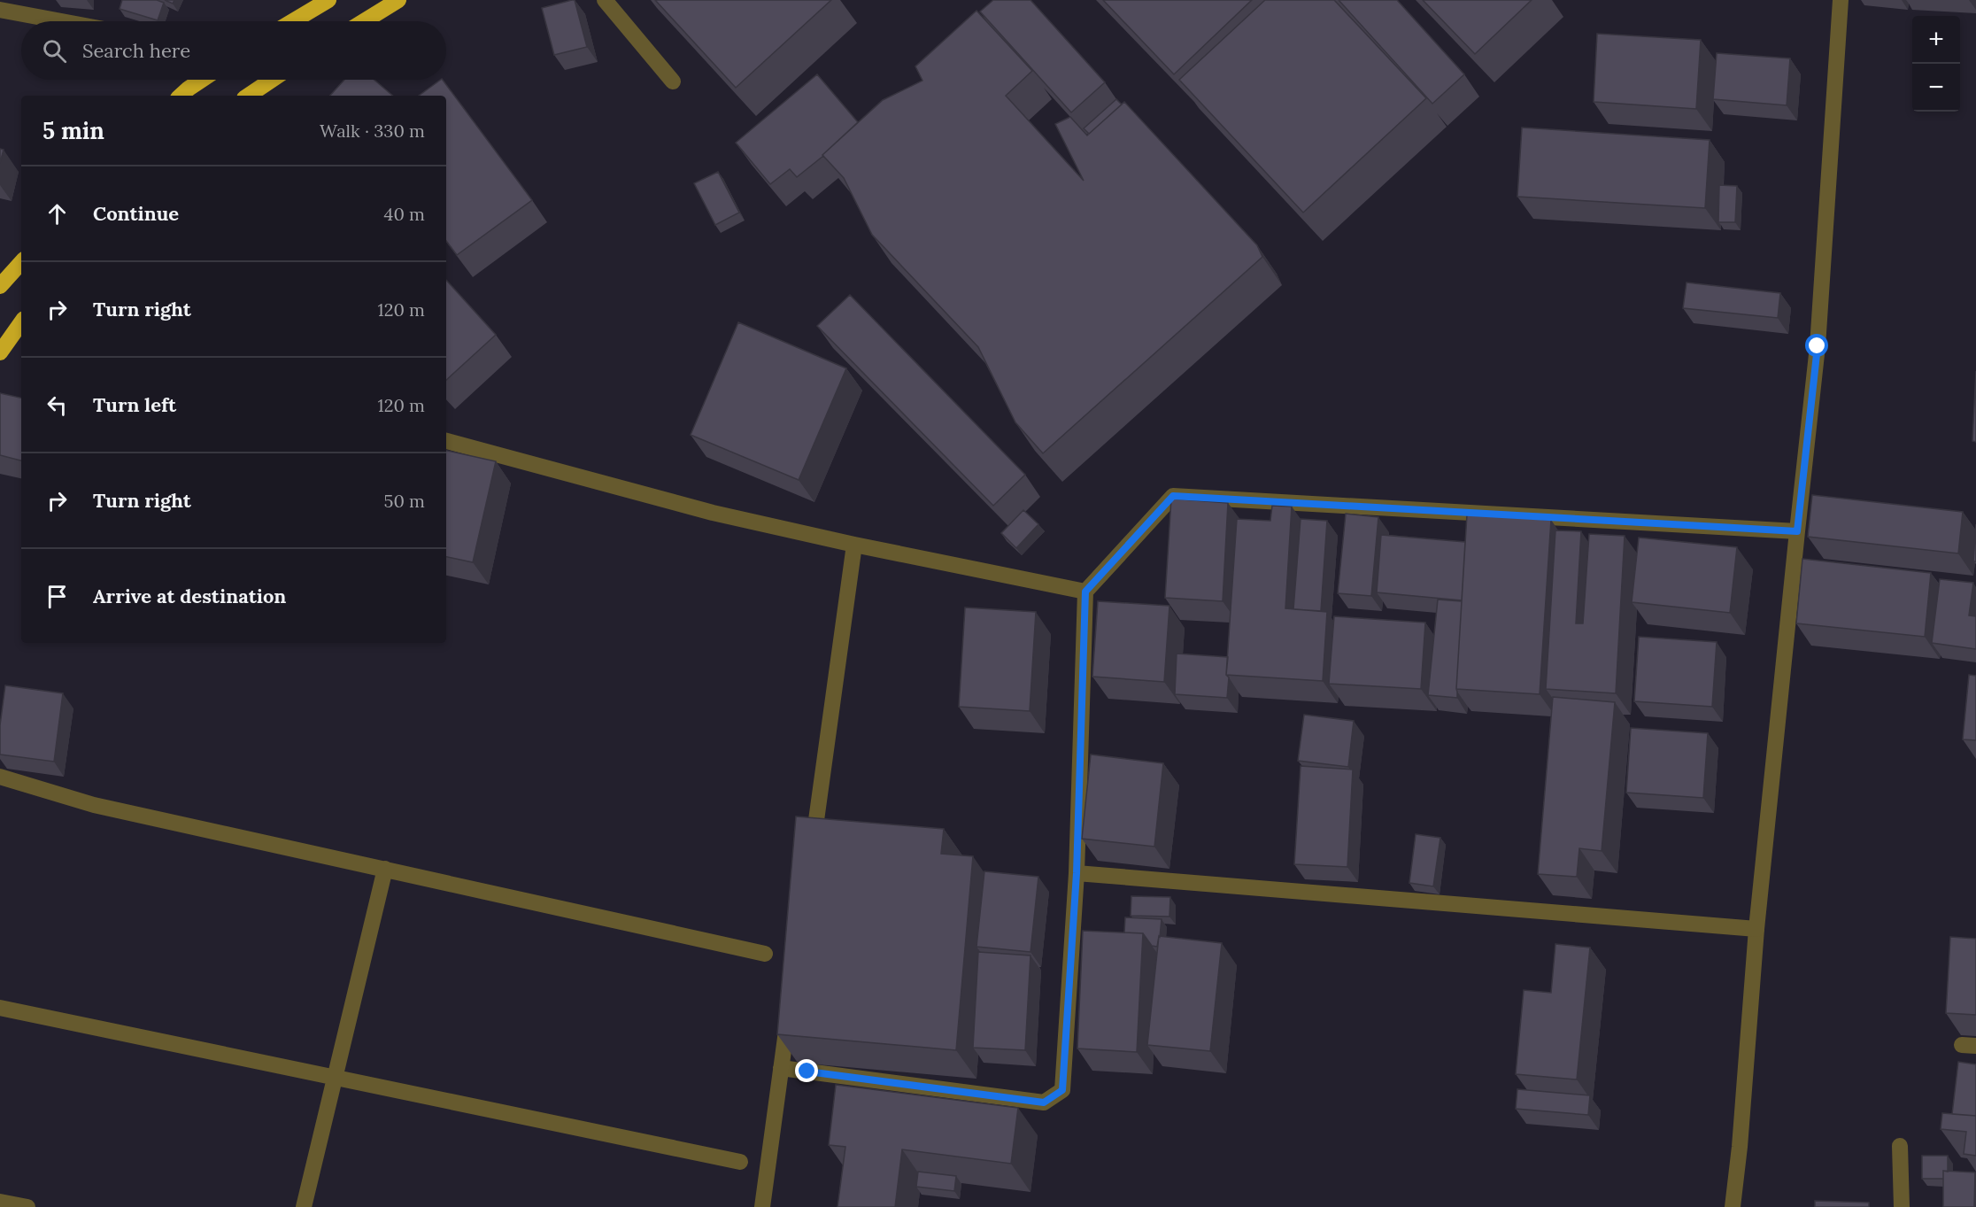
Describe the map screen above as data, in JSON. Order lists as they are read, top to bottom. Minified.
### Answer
{"page":{"map_buttons":["+","−"],"search":"Search here","heading":["5 min","Walk · 330 m"],"list":[["Continue","40 m"],["Turn right","120 m"],["Turn left","120 m"],["Turn right","50 m"],"Arrive at destination"]}}
